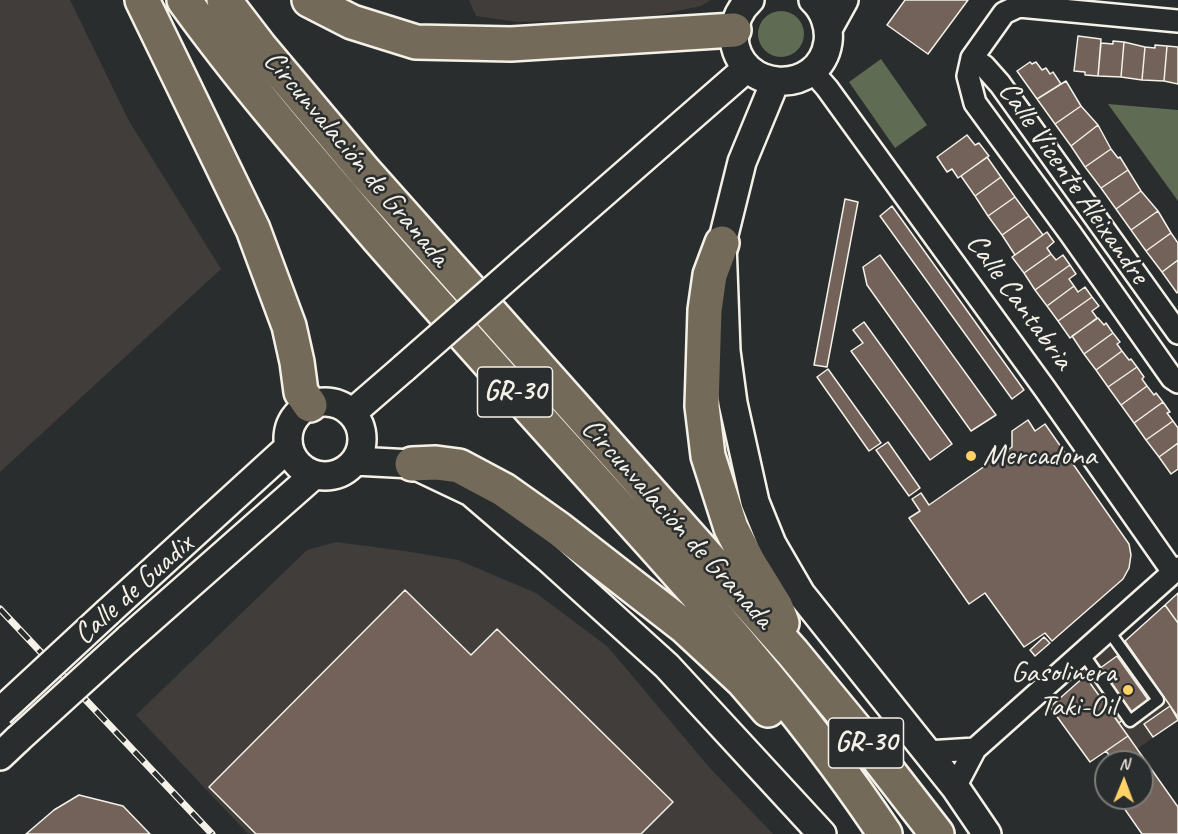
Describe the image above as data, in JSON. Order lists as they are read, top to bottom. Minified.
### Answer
{"streets":{"highway":["Circunvalación de Granada","GR-30"],"street":["Calle Vicente Aleixandre","Calle Cantabria","Calle de Guadix"]},"places":["Mercadona","Gasolinera Taki-Oil"],"north":"top"}
